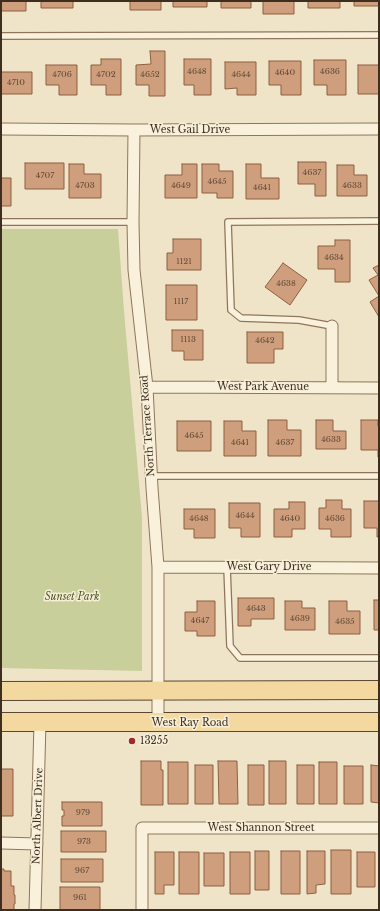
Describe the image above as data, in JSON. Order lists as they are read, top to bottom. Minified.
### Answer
{"streets":{"main road":["West Ray Road"],"street":["West Gail Drive","West Park Avenue","North Terrace Road","West Gary Drive","North Albert Drive","West Shannon Street"]},"crossings":[["West Gail Drive","North Terrace Road"],["West Park Avenue","North Terrace Road"],["North Terrace Road","West Gary Drive"],["North Terrace Road","West Ray Road"],["West Ray Road","North Albert Drive"]],"parks":["Sunset Park"],"places":["13255"],"house_numbers":["4648","4636","4640","4706","4702","4652","4644","4710","4637","4707","4645","4703","4649","4633","4641","4634","1121","4638","1117","1113","4642","4645","4633","4641","4637","4644","4648","4640","4636","4643","4639","4647","4635","979","973","967","961"]}
